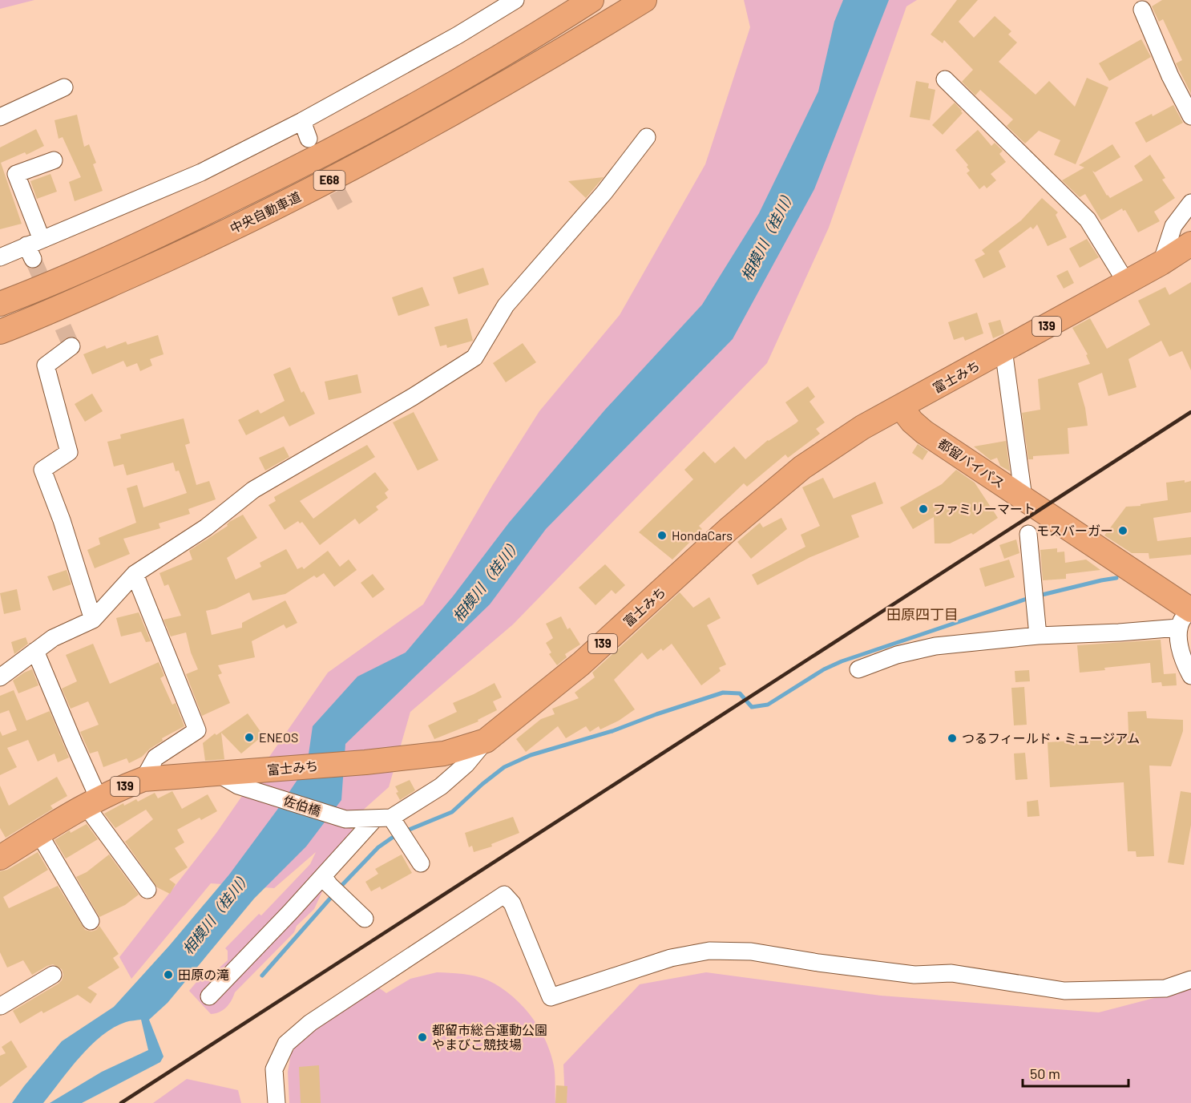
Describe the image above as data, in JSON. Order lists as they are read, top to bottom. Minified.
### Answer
{"streets":{"highway":["E68","中央自動車道","139","富士みち","都留バイパス"],"street":["佐伯橋"]},"crossings":[["富士みち","都留バイパス"],["富士みち","佐伯橋"]],"districts":["田原四丁目"],"water":["相模川（桂川）"],"places":["ファミリーマート","モスバーガー","HondaCars","ENEOS","つるフィールド・ミュージアム","田原の滝","都留市総合運動公園 やまびこ競技場"],"scale_bar":"50 m"}
